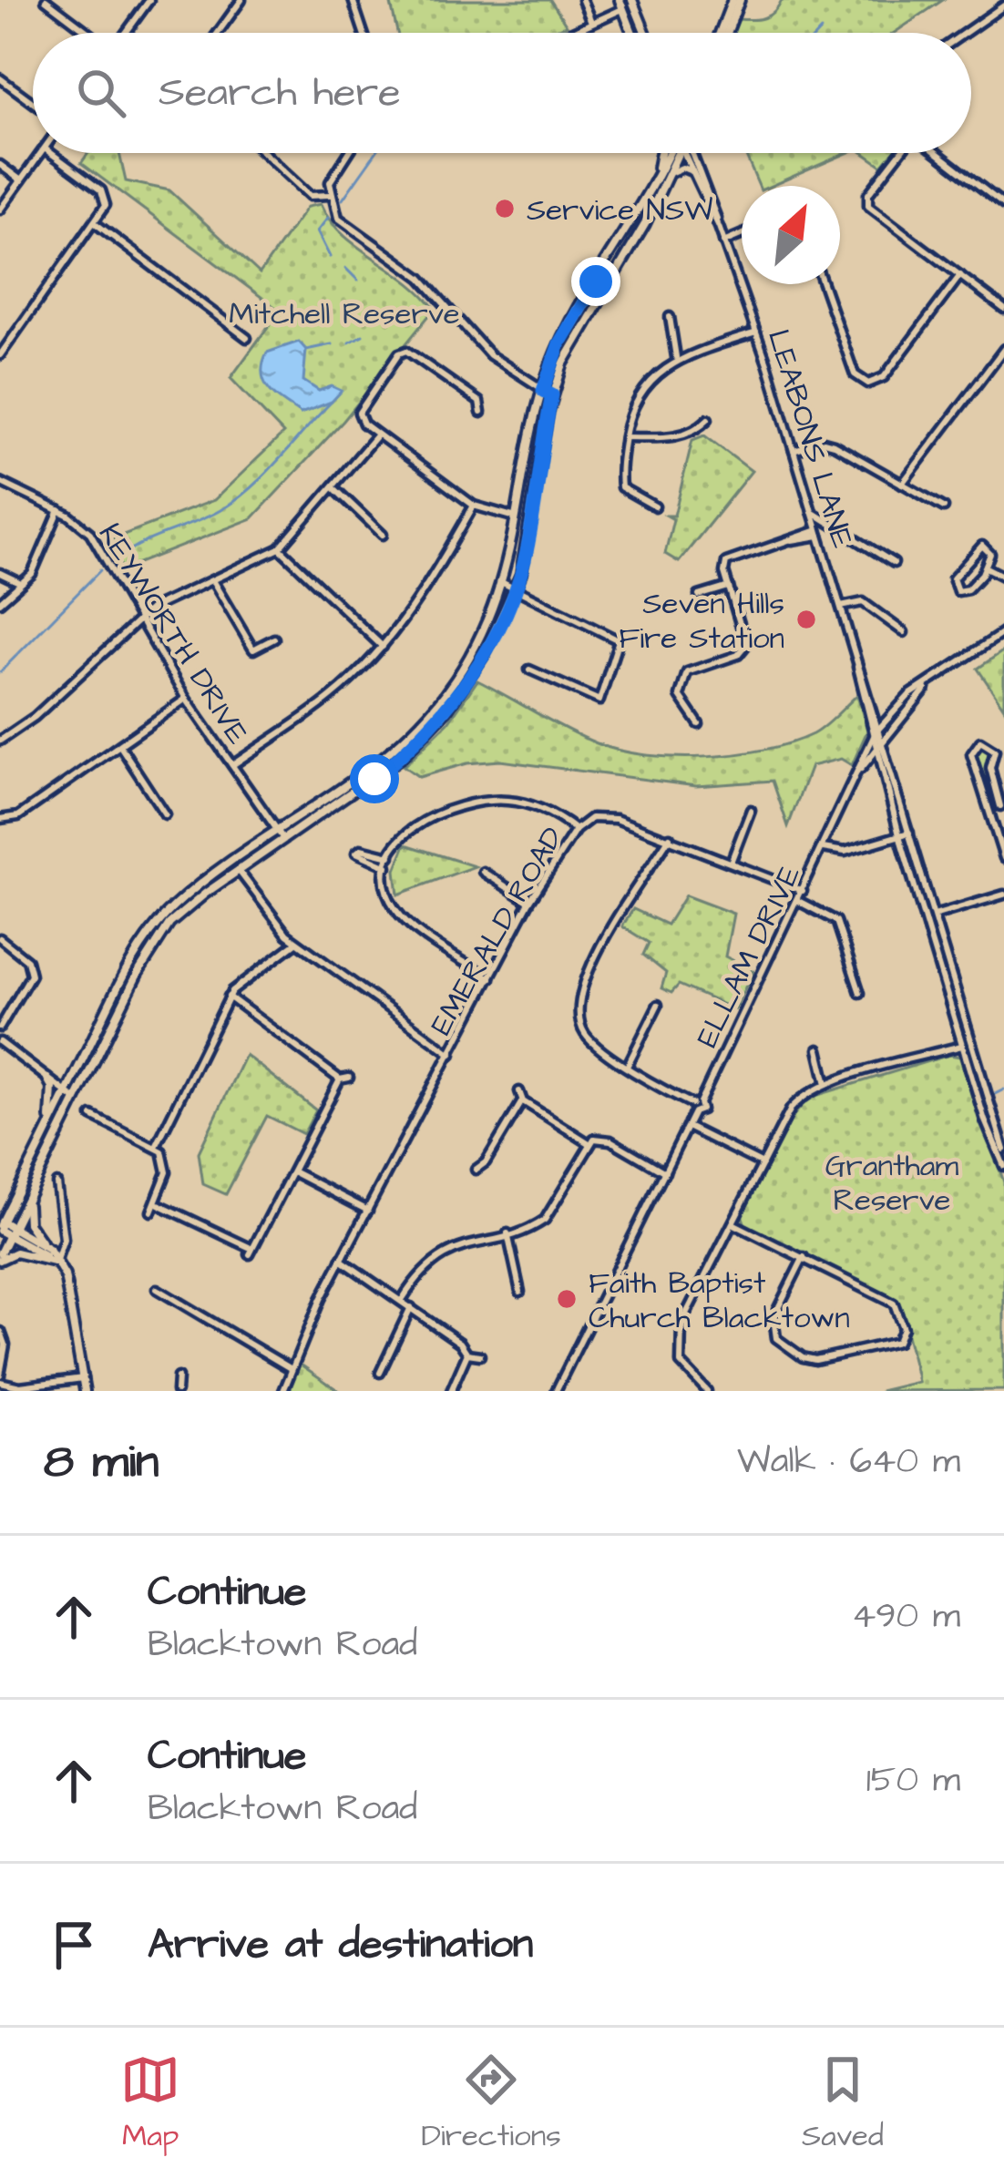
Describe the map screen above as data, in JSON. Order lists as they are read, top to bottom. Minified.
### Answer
{"streets":{"street":["LEABONS LANE","KEYWORTH DRIVE","EMERALD ROAD","ELLAM DRIVE"]},"crossings":[["EMERALD ROAD","ELLAM DRIVE"]],"parks":["Mitchell Reserve","Grantham Reserve"],"places":["Service NSW","Seven Hills Fire Station","Faith Baptist Church Blacktown"],"north":"top right","page":{"search":"Search here","heading":["8 min","Walk · 640 m"],"list":[["Continue","Blacktown Road","490 m"],["Continue","Blacktown Road","150 m"],"Arrive at destination"],"nav":["Map","Directions","Saved"]}}
